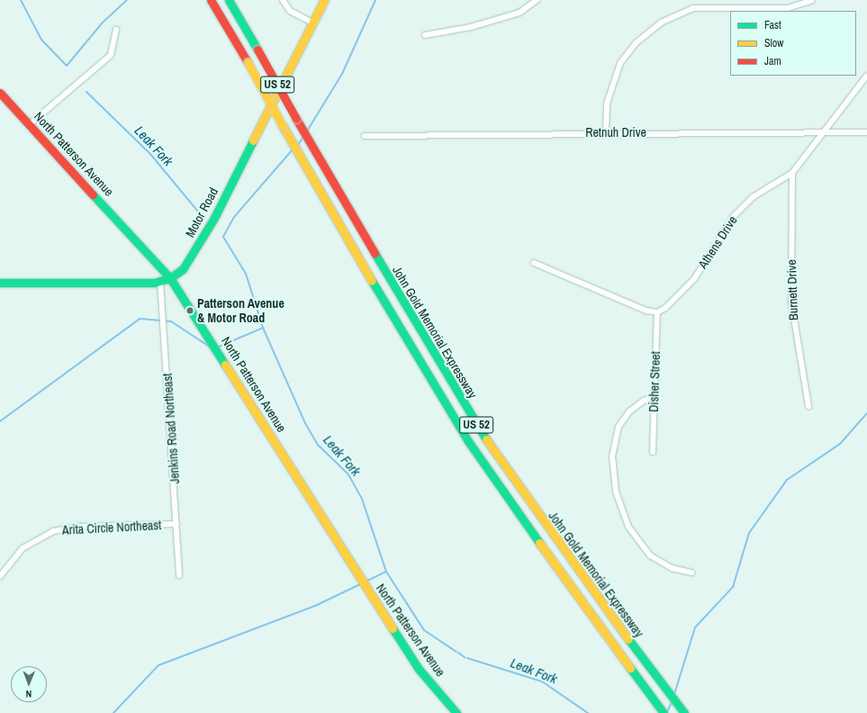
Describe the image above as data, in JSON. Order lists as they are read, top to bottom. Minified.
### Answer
{"streets":{"main road":["US 52","North Patterson Avenue","Motor Road","John Gold Memorial Expressway"],"street":["Retnuh Drive","Athens Drive","Burnett Drive","Disher Street","Jenkins Road Northeast","Arita Circle Northeast"]},"crossings":[["Retnuh Drive","Athens Drive"],["North Patterson Avenue","Motor Road"],["Motor Road","Jenkins Road Northeast"],["Athens Drive","Burnett Drive"],["Athens Drive","Disher Street"],["Jenkins Road Northeast","Arita Circle Northeast"]],"water":["Leak Fork"],"places":["Patterson Avenue & Motor Road"],"legend":["Fast","Slow","Jam"],"north":"bottom"}
